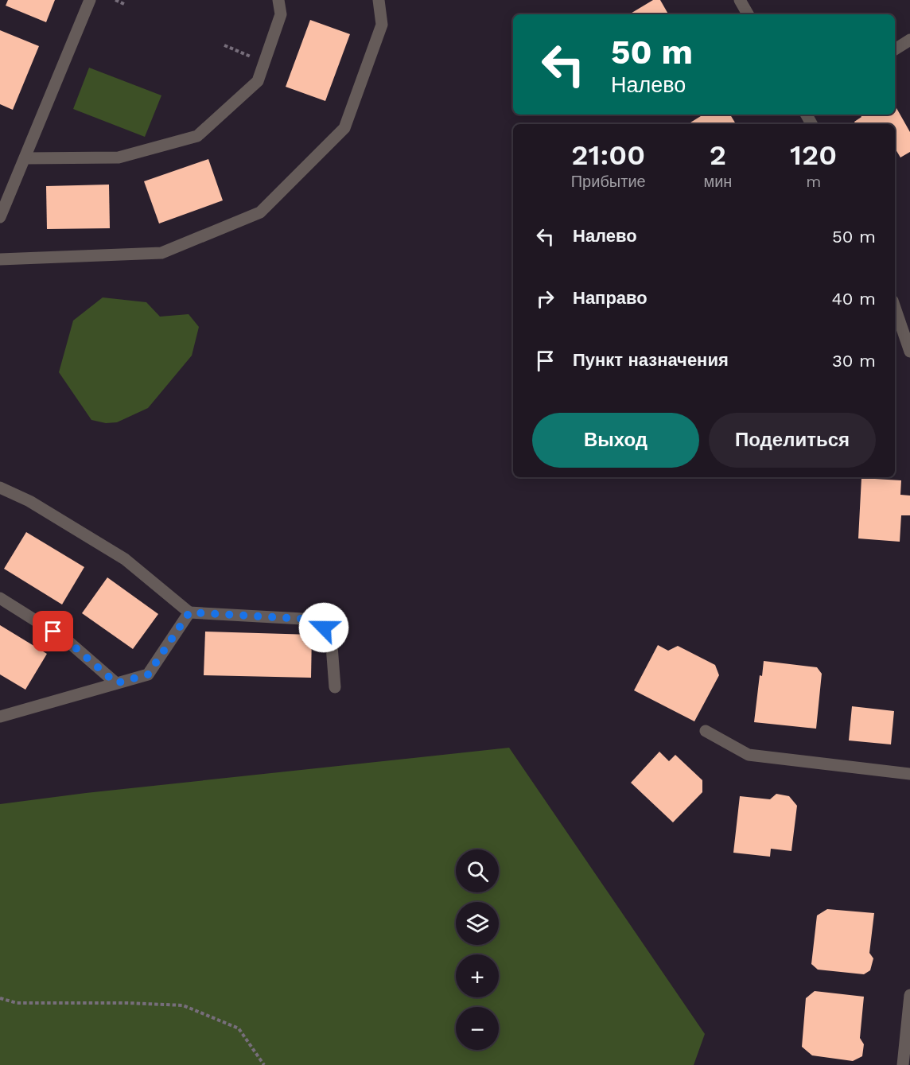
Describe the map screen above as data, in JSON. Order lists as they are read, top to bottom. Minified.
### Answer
{"page":{"turn":["50 m","Налево"],"eta":["21:00","Прибытие","2","мин","120","m"],"list":[{"name":"Налево","value":"50 m"},{"name":"Направо","value":"40 m"},{"name":"Пункт назначения","value":"30 m"}],"buttons":["Выход","Поделиться"],"map_buttons":["+","−"]}}
